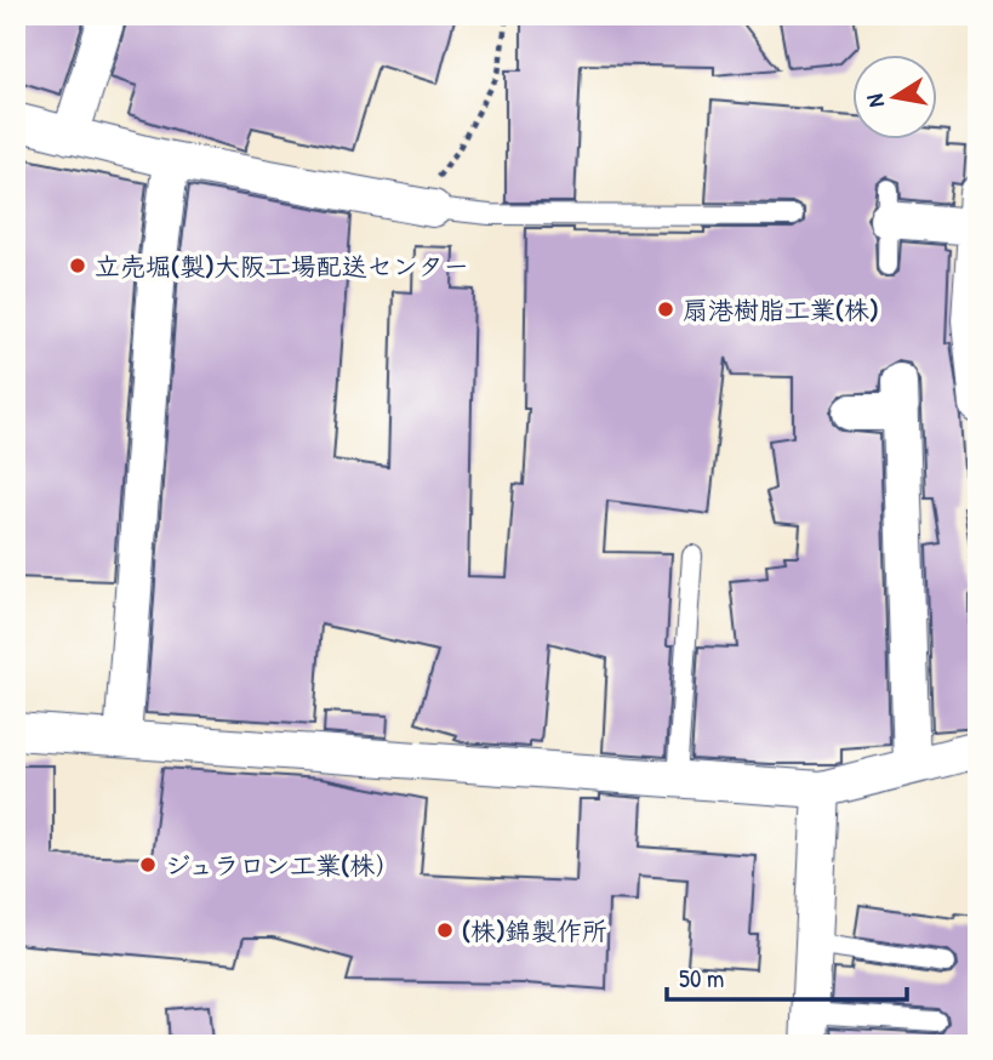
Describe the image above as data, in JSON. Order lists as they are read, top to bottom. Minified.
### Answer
{"places":["立売堀(製)大阪工場配送センター","扇港樹脂工業(株)","ジュラロン工業(株）","(株)錦製作所"],"scale_bar":"50 m","north":"left"}
